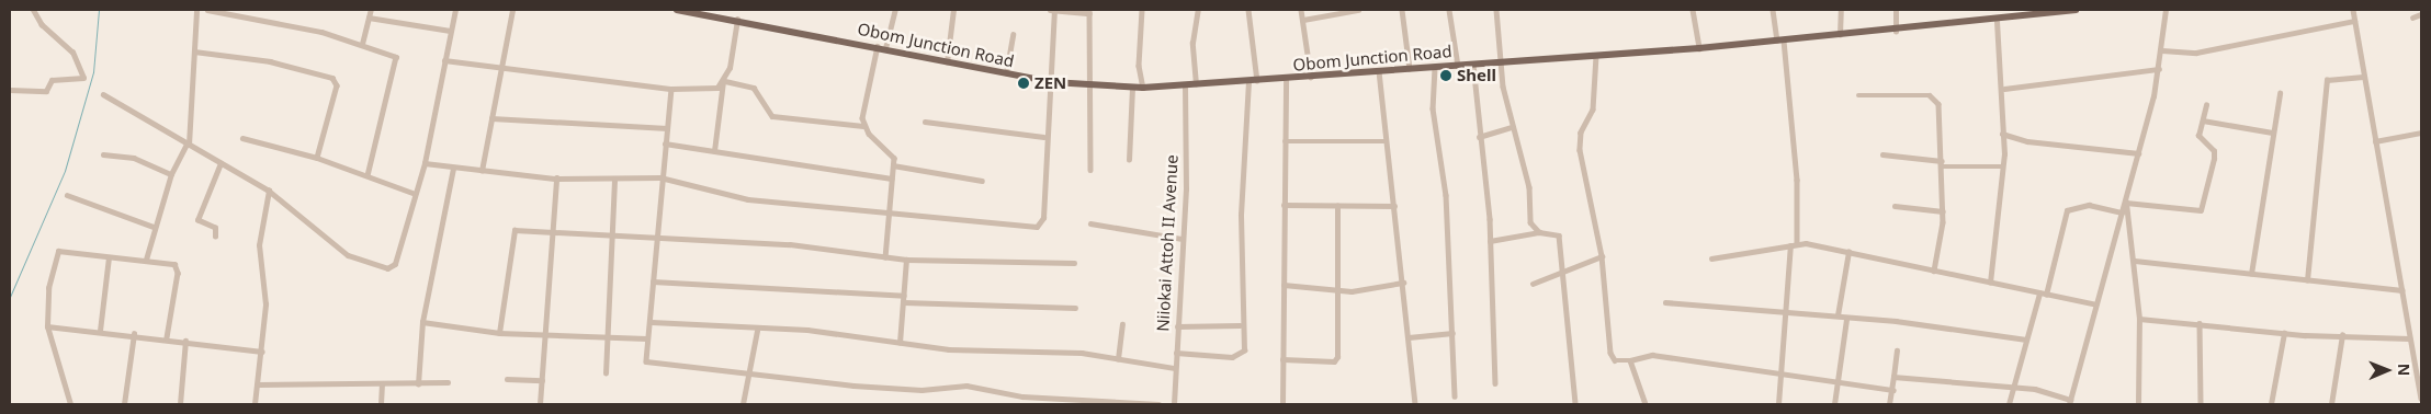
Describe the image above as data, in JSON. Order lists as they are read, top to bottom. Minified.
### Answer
{"streets":{"main road":["Obom Junction Road"],"street":["Niiokai Attoh II Avenue"]},"crossings":[["Obom Junction Road","Niiokai Attoh II Avenue"]],"places":["Shell","ZEN"],"north":"right"}
